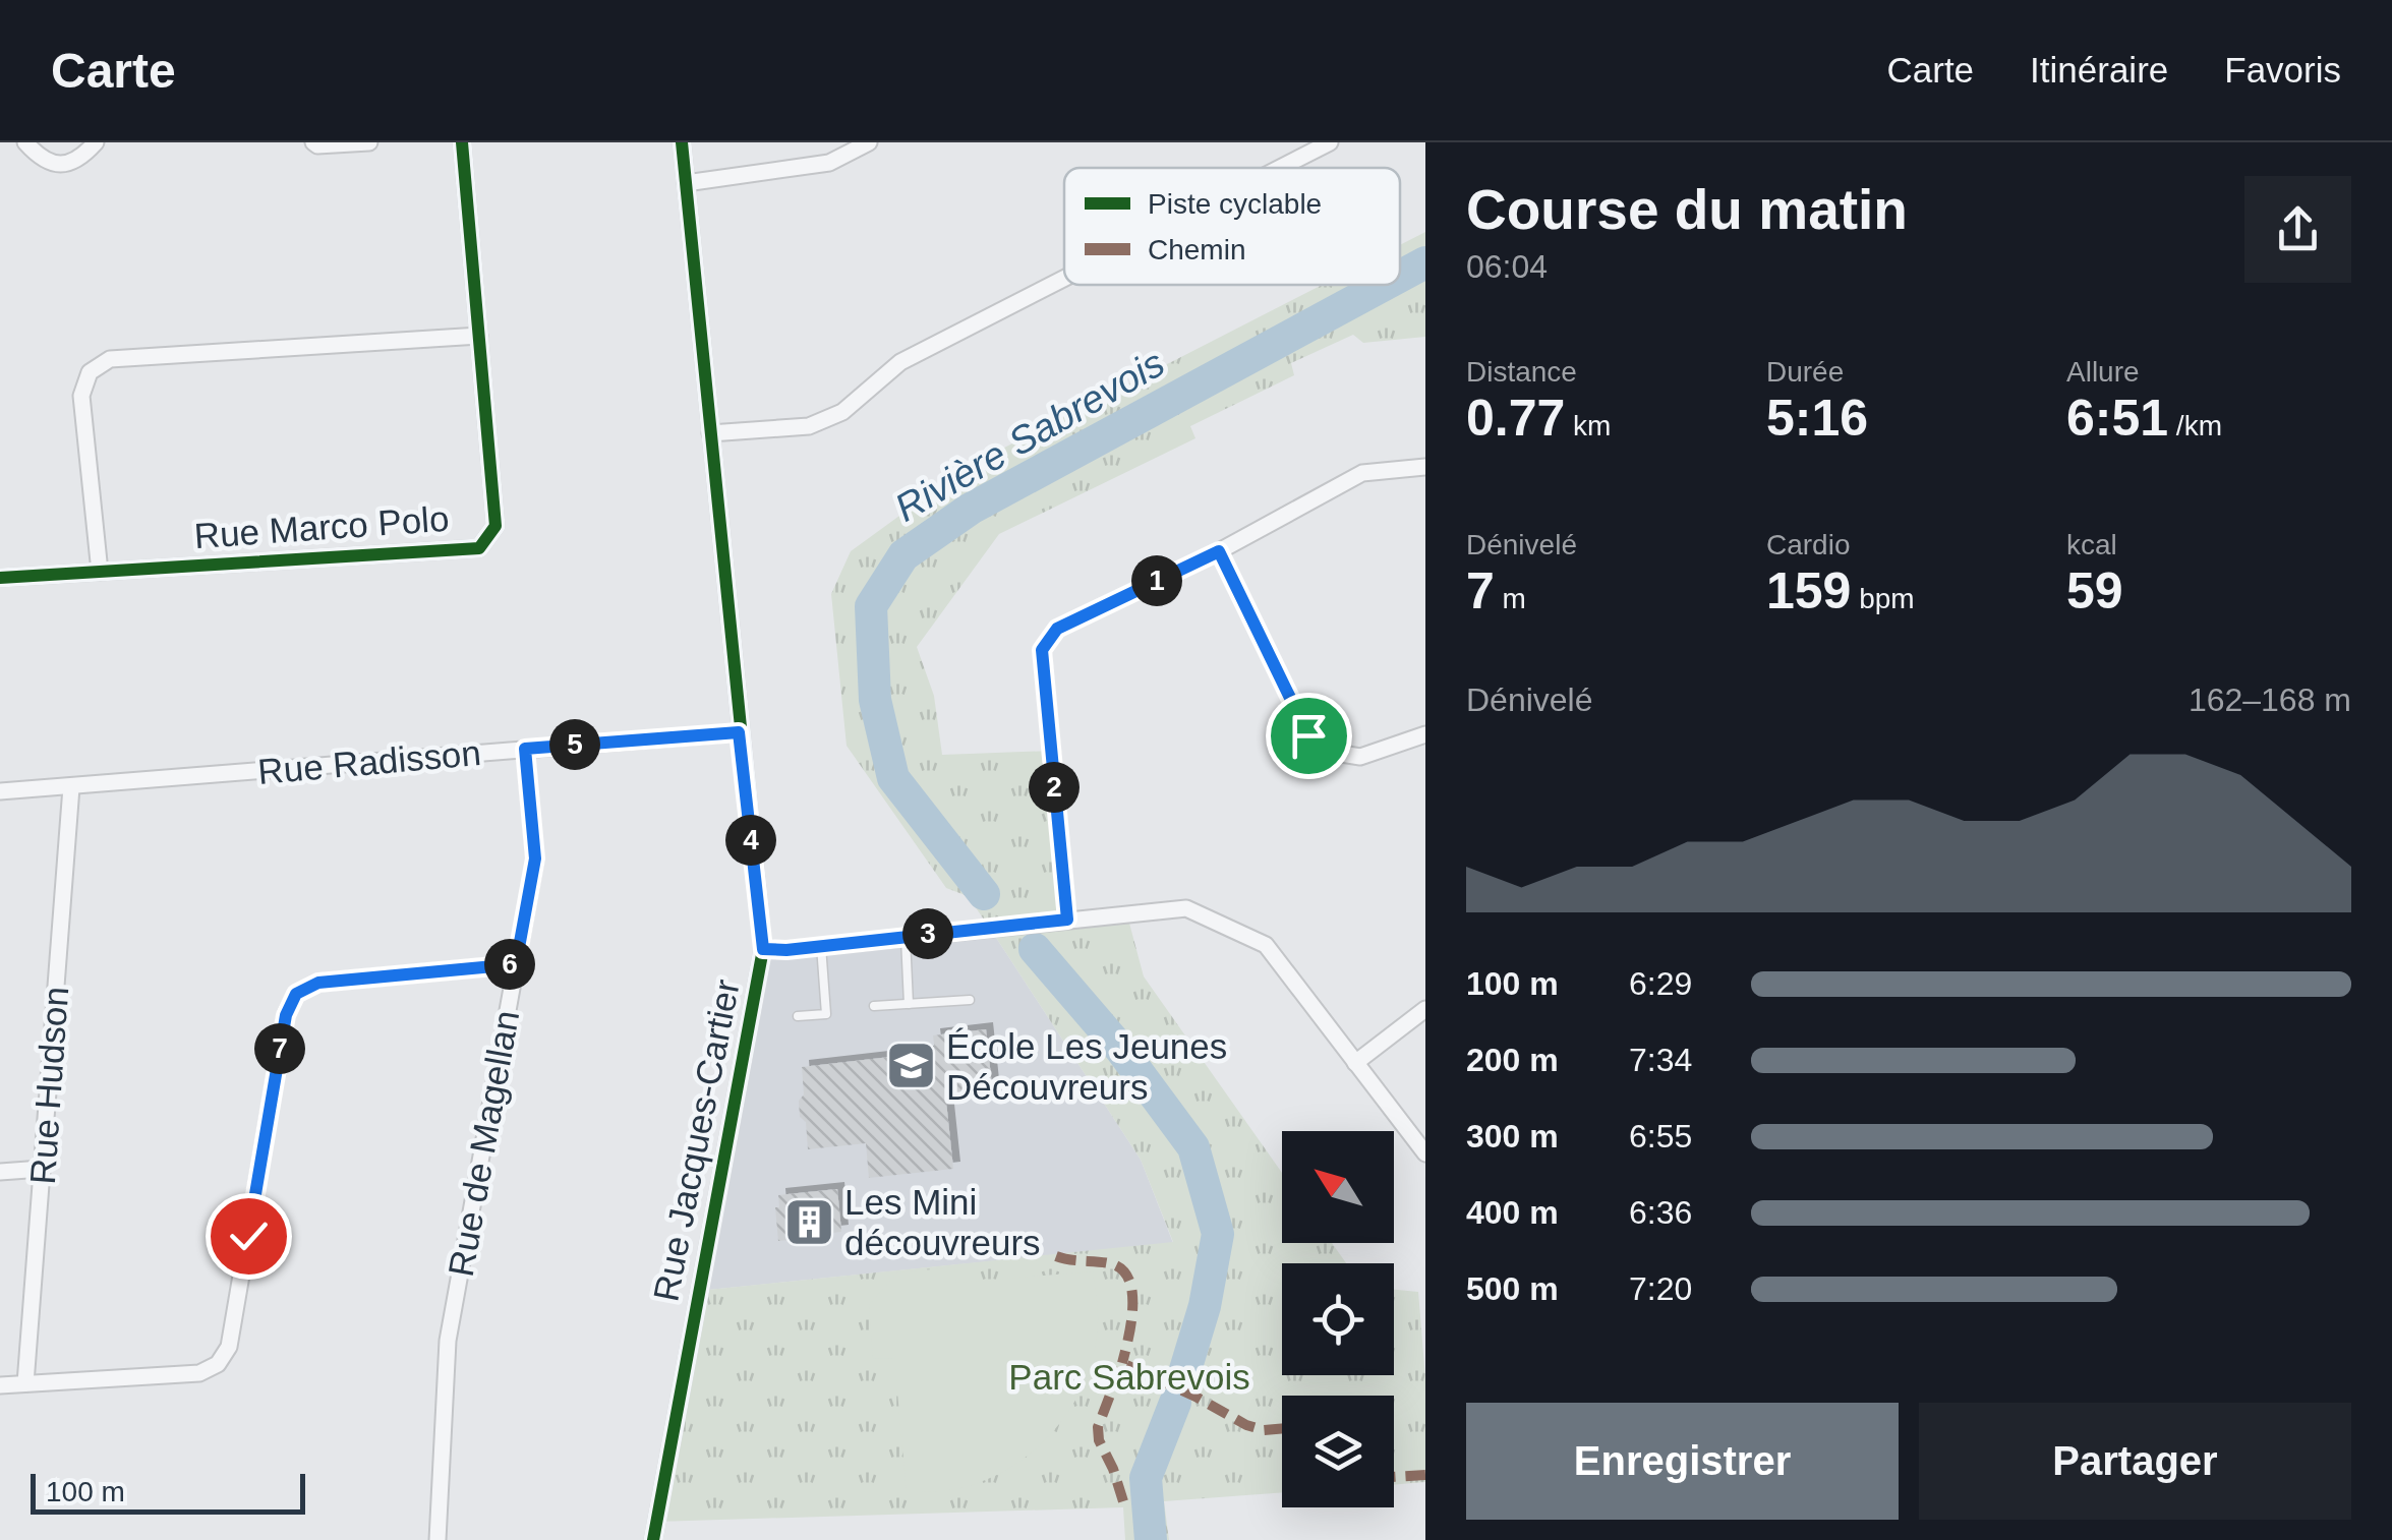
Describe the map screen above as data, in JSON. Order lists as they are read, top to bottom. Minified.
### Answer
{"streets":{"street":["Rue Marco Polo","Rue Radisson","Rue Hudson","Rue Jacques-Cartier","Rue de Magellan"]},"crossings":[["Rue Radisson","Rue Hudson"],["Rue Radisson","Rue Jacques-Cartier"],["Rue Radisson","Rue de Magellan"]],"water":["Rivière Sabrevois"],"parks":["Parc Sabrevois"],"places":{"school or university":["École Les Jeunes Découvreurs"],"building":["Les Mini découvreurs"]},"legend":["Piste cyclable","Chemin"],"scale_bar":"100 m","north":"top left","page":{"header":"Carte","nav":["Carte","Itinéraire","Favoris"],"heading":["Course du matin","06:04"],"stats":[["Distance","0.77 km"],["Durée","5:16"],["Allure","6:51 /km"],["Dénivelé","7 m"],["Cardio","159 bpm"],["kcal","59"]],"pins":["1","5","2","4","3","6","7"],"chart":["Dénivelé","162–168 m"],"list":[{"name":"100 m","note":"6:29"},{"name":"200 m","note":"7:34"},{"name":"300 m","note":"6:55"},{"name":"400 m","note":"6:36"},{"name":"500 m","note":"7:20"}],"buttons":["Enregistrer","Partager"],"scale":"100 m"}}
